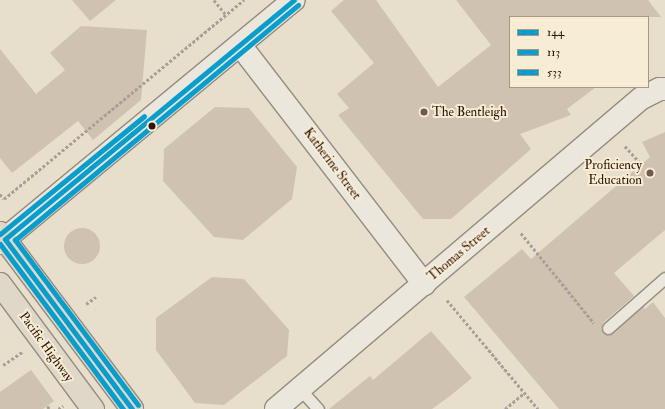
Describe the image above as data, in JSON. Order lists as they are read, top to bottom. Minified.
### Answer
{"streets":{"highway":["Pacific Highway"],"street":["Katherine Street","Thomas Street"]},"crossings":[["Katherine Street","Thomas Street"]],"places":["The Bentleigh","Proficiency Education"],"lines":["transit line 144","transit line 113","transit line 533"],"legend":["144","113","533"]}
